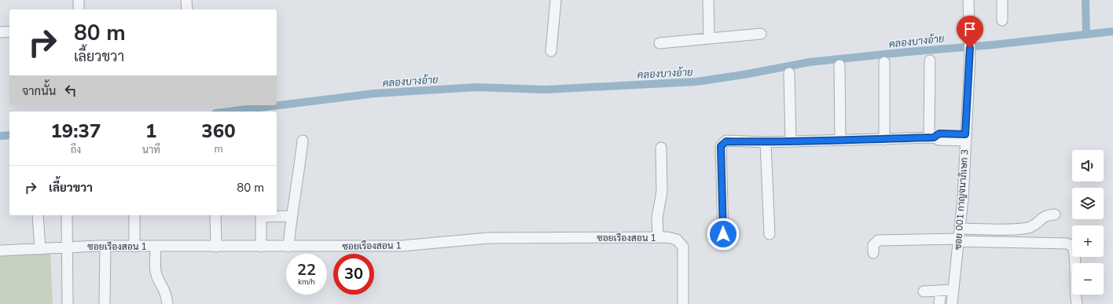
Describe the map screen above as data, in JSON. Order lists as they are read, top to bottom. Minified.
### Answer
{"streets":{"street":["ซอย 001 กาญจนาภิเษก 3","ซอยเรืองสอน 1"]},"water":["คลองบางอ้าย"],"page":{"turn":["80 m","เลี้ยวขวา"],"then":"จากนั้น","eta":["19:37","ถึง","1","นาที","360","m"],"map_buttons":["+","−"],"list":[{"name":"เลี้ยวขวา","value":"80 m"}],"speed":"22 km/h","limit":"30"}}
